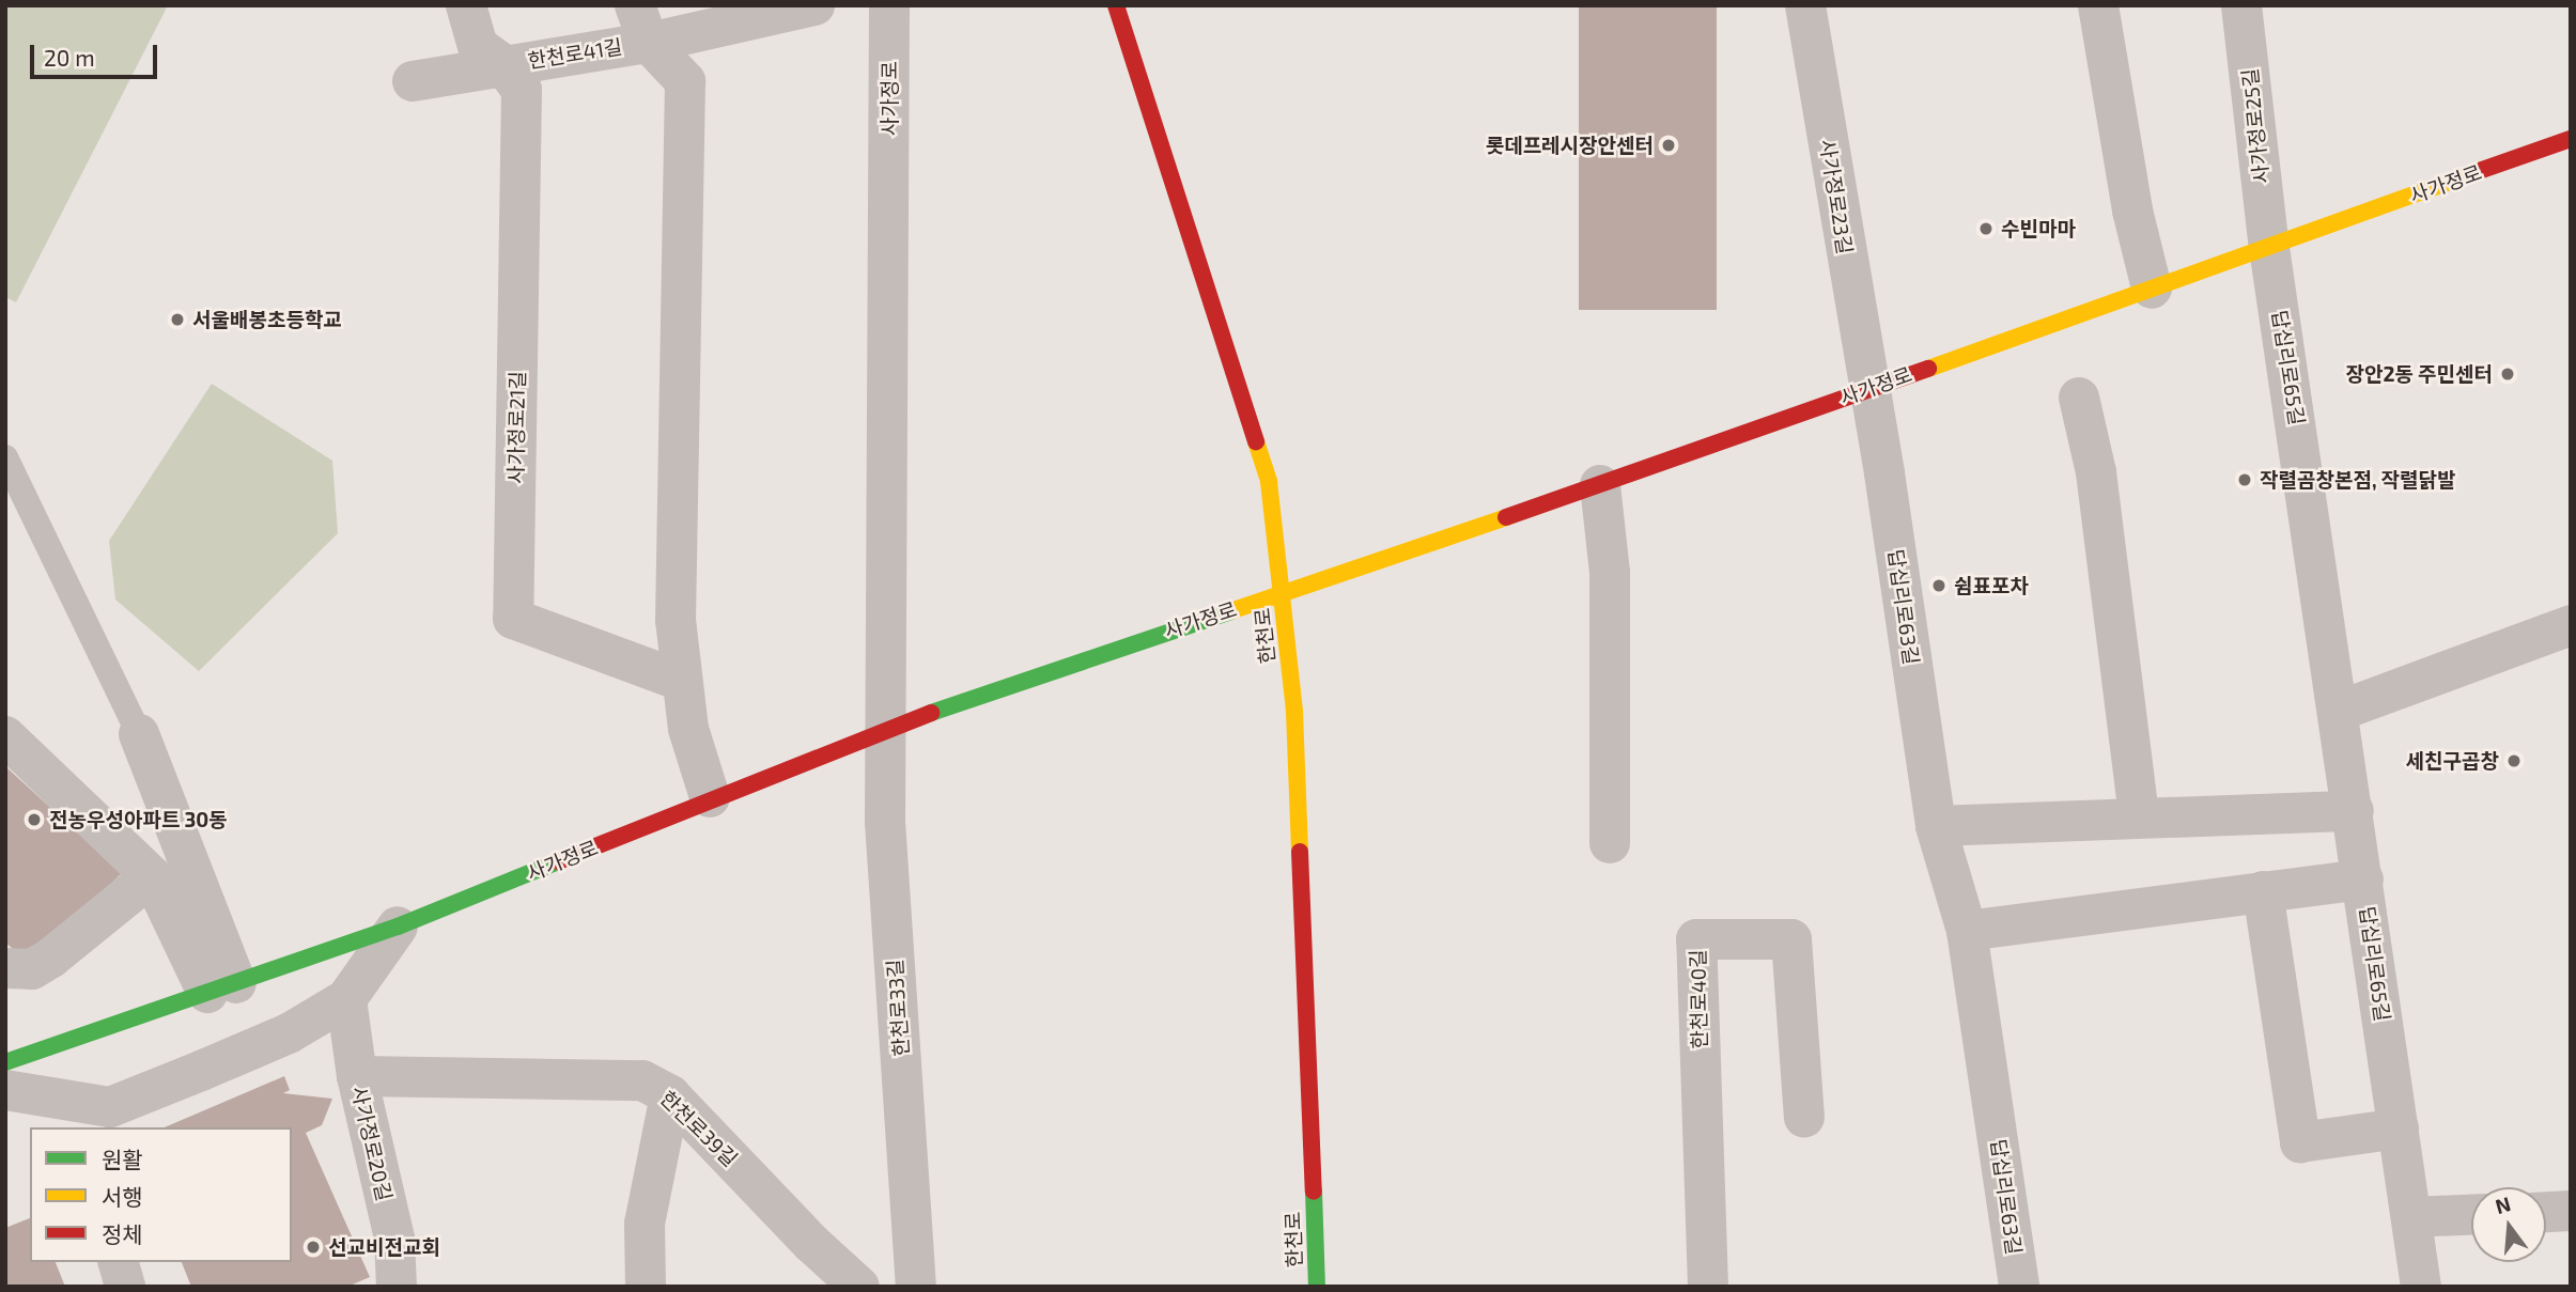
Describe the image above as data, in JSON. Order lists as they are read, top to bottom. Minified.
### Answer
{"streets":{"main road":["사가정로","한천로"],"street":["한천로41길","사가정로25길","사가정로23길","답십리로65길","사가정로21길","답십리로63길","한천로40길","한천로33길","한천로39길","사가정로20길"]},"crossings":[["한천로41길","사가정로21길"],["사가정로","사가정로25길"],["사가정로","사가정로23길"],["사가정로","답십리로65길"],["사가정로","답십리로63길"],["사가정로","한천로"],["사가정로","한천로33길"],["사가정로25길","답십리로65길"],["사가정로23길","답십리로63길"],["한천로39길","사가정로20길"]],"places":["롯데프레시장안센터","수빈마마","서울배봉초등학교","장안2동 주민센터","작렬곰창본점, 작렬닭발","쉼표포차","세친구곱창","전농우성아파트 30동","선교비전교회"],"legend":["원활","서행","정체"],"scale_bar":"20 m","north":"top"}
